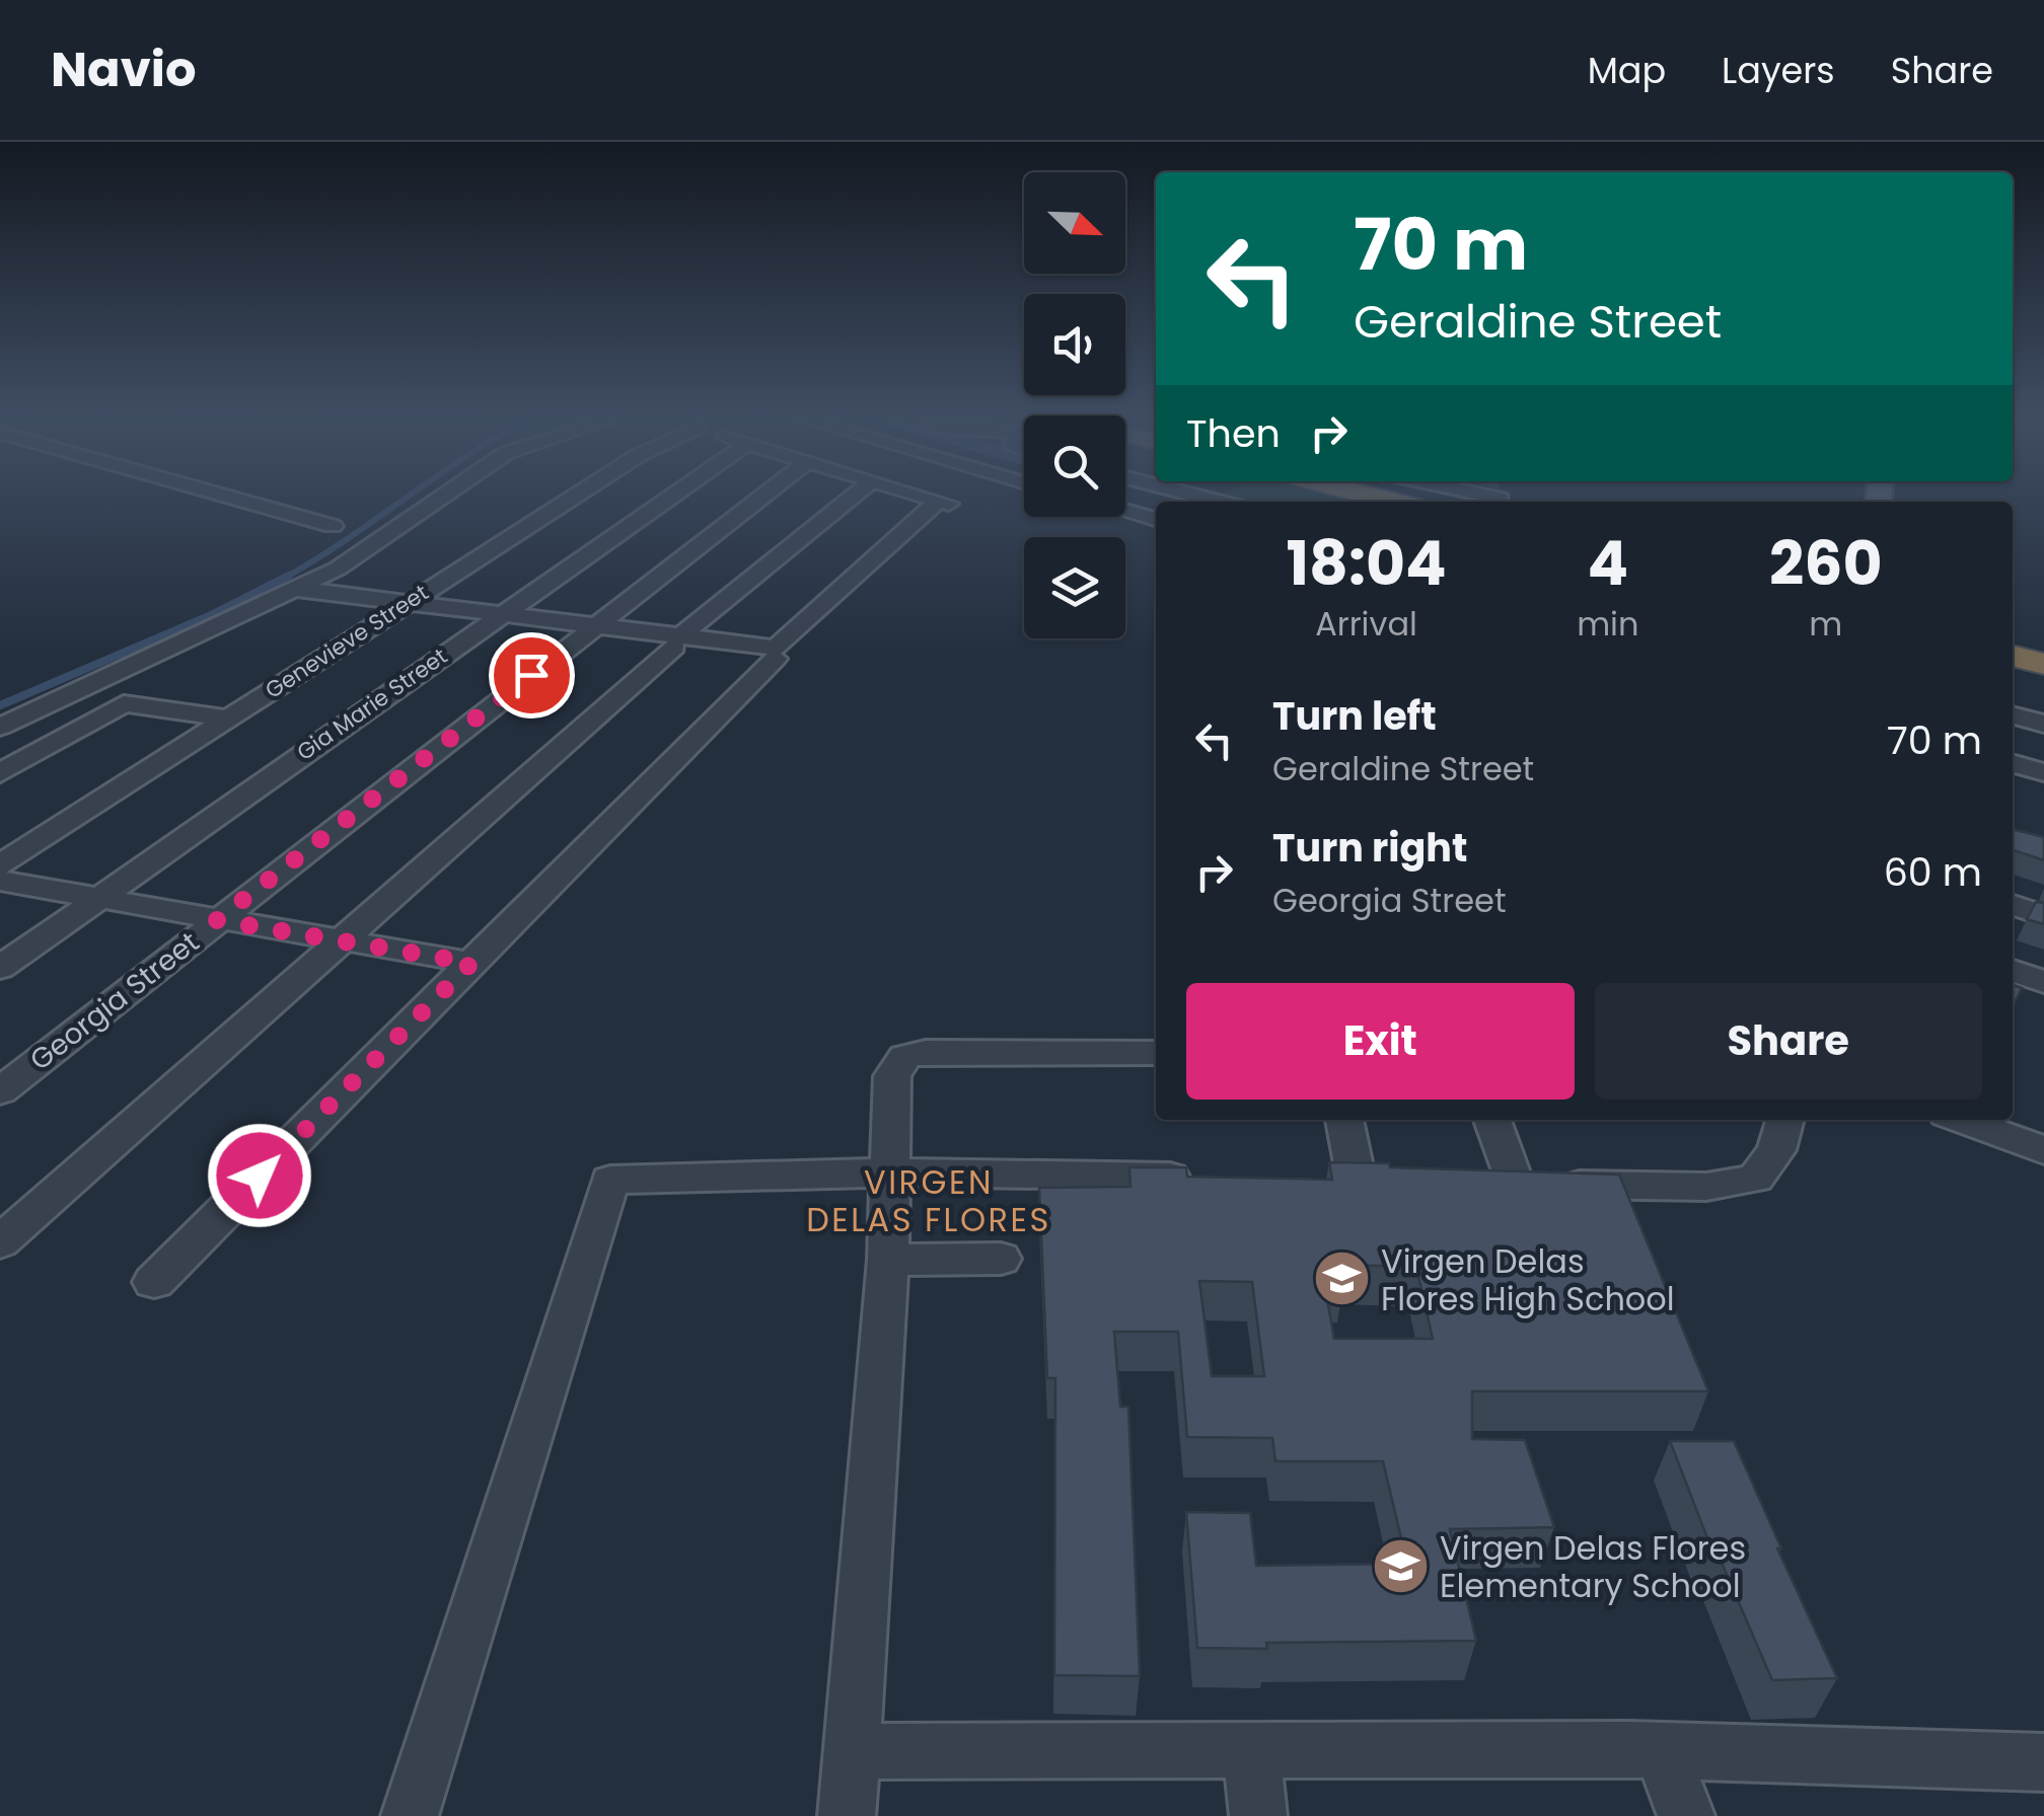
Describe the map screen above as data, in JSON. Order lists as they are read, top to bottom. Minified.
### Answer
{"streets":{"street":["Genevieve Street","Gia Marie Street","Georgia Street"]},"districts":["VIRGEN DELAS FLORES"],"places":{"school or university":["Virgen Delas Flores High School","Virgen Delas Flores Elementary School"]},"north":"bottom right","page":{"header":"Navio","nav":["Map","Layers","Share"],"turn":["70 m","Geraldine Street"],"then":"Then","eta":["18:04","Arrival","4","min","260","m"],"list":[{"name":"Turn left","note":"Geraldine Street","value":"70 m"},{"name":"Turn right","note":"Georgia Street","value":"60 m"}],"buttons":["Exit","Share"]}}
